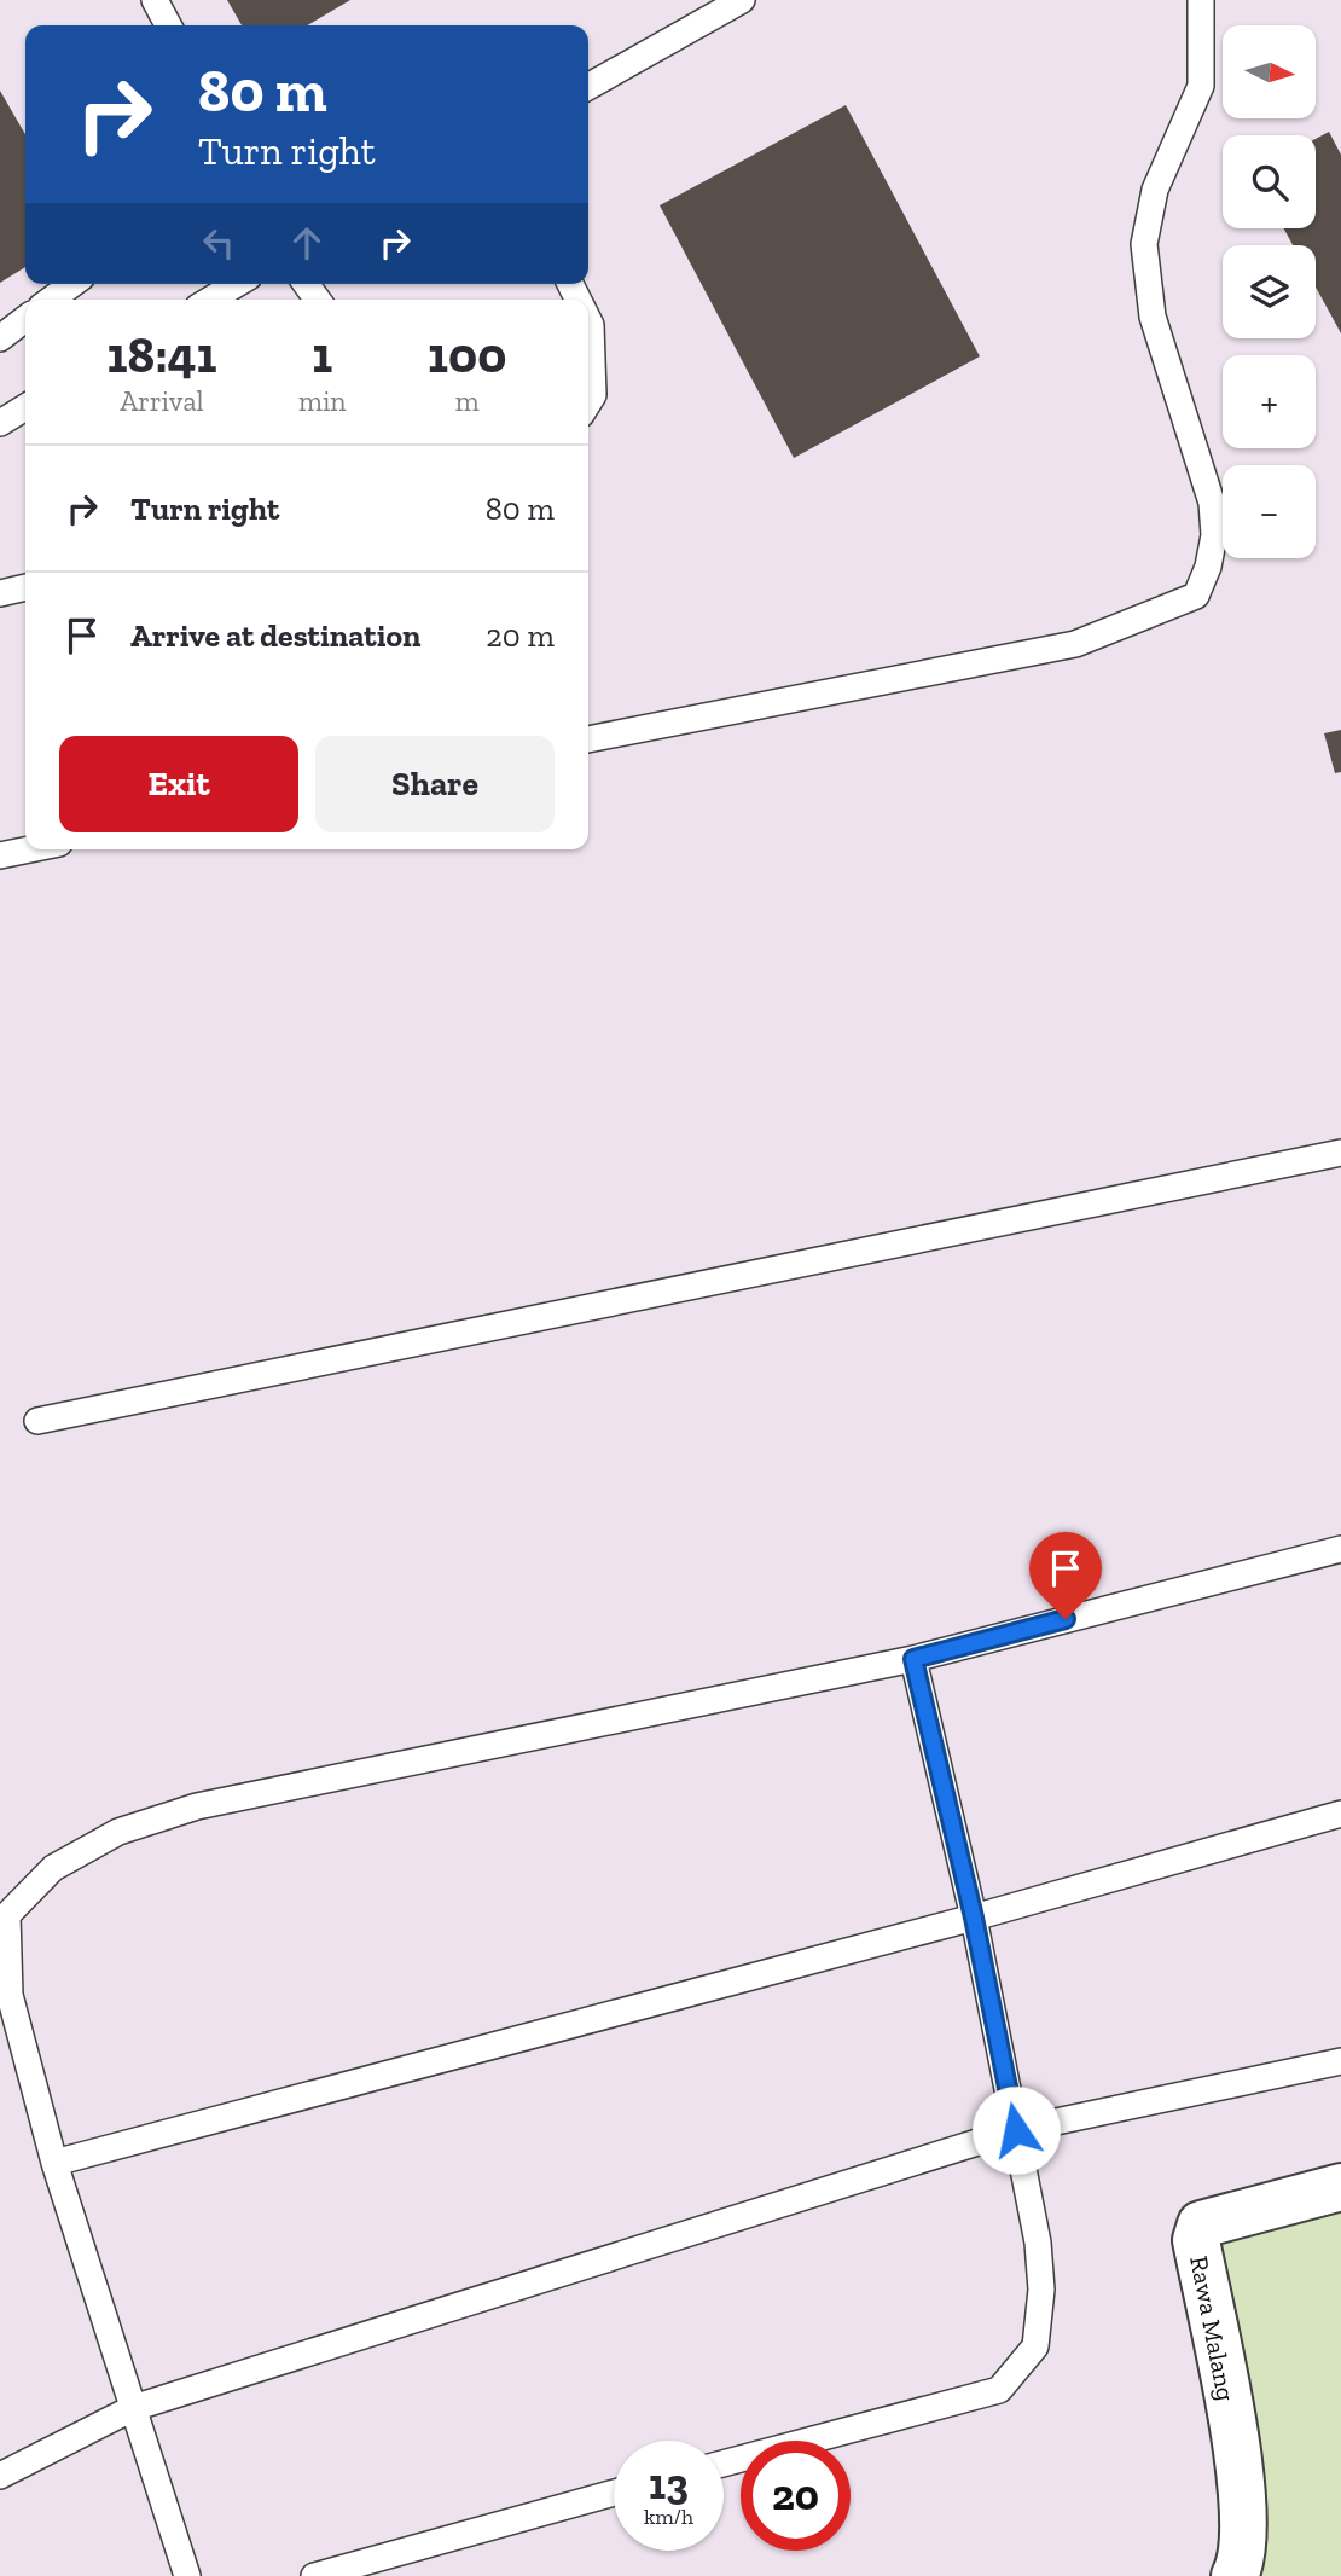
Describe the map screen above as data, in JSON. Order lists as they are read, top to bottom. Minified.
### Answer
{"streets":{"street":["Rawa Malang"]},"north":"right","page":{"map_buttons":["+","−"],"turn":["80 m","Turn right"],"eta":["18:41","Arrival","1","min","100","m"],"list":[{"name":"Turn right","value":"80 m"},{"name":"Arrive at destination","value":"20 m"}],"buttons":["Exit","Share"],"speed":"13 km/h","limit":"20"}}
